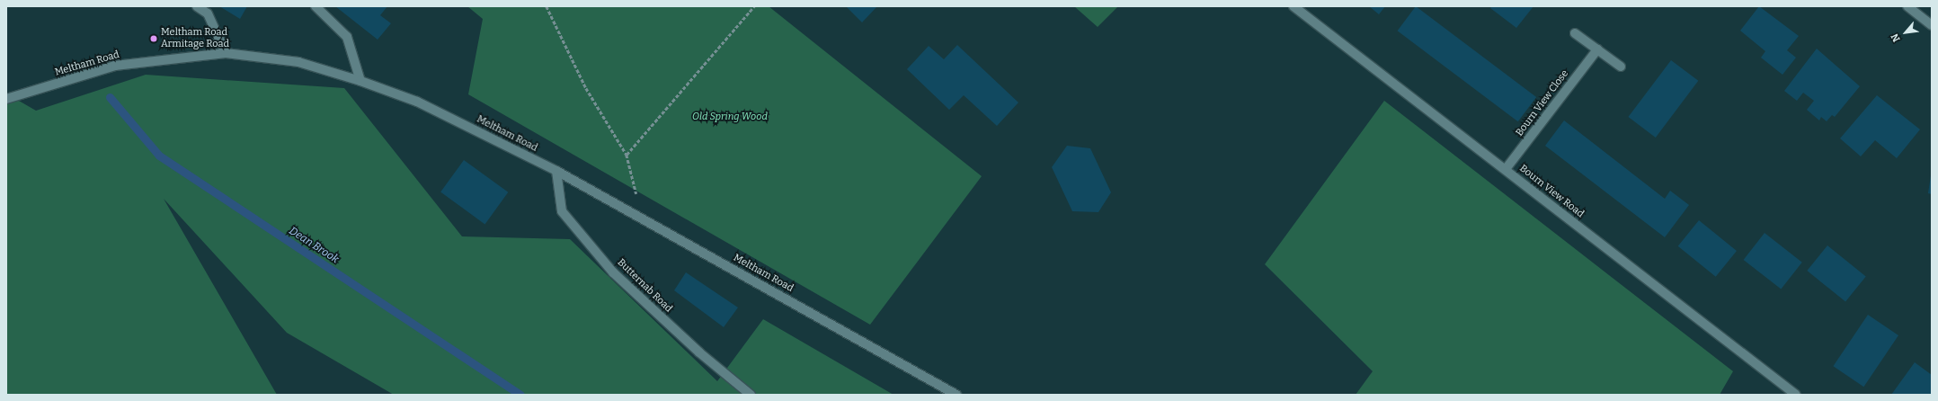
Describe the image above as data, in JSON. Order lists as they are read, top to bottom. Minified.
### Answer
{"streets":{"street":["Meltham Road","Bourn View Close","Bourn View Road","Butternab Road"]},"crossings":[["Meltham Road","Butternab Road"],["Bourn View Close","Bourn View Road"]],"water":["Dean Brook"],"parks":["Old Spring Wood"],"places":["Meltham Road Armitage Road"],"north":"bottom left"}
